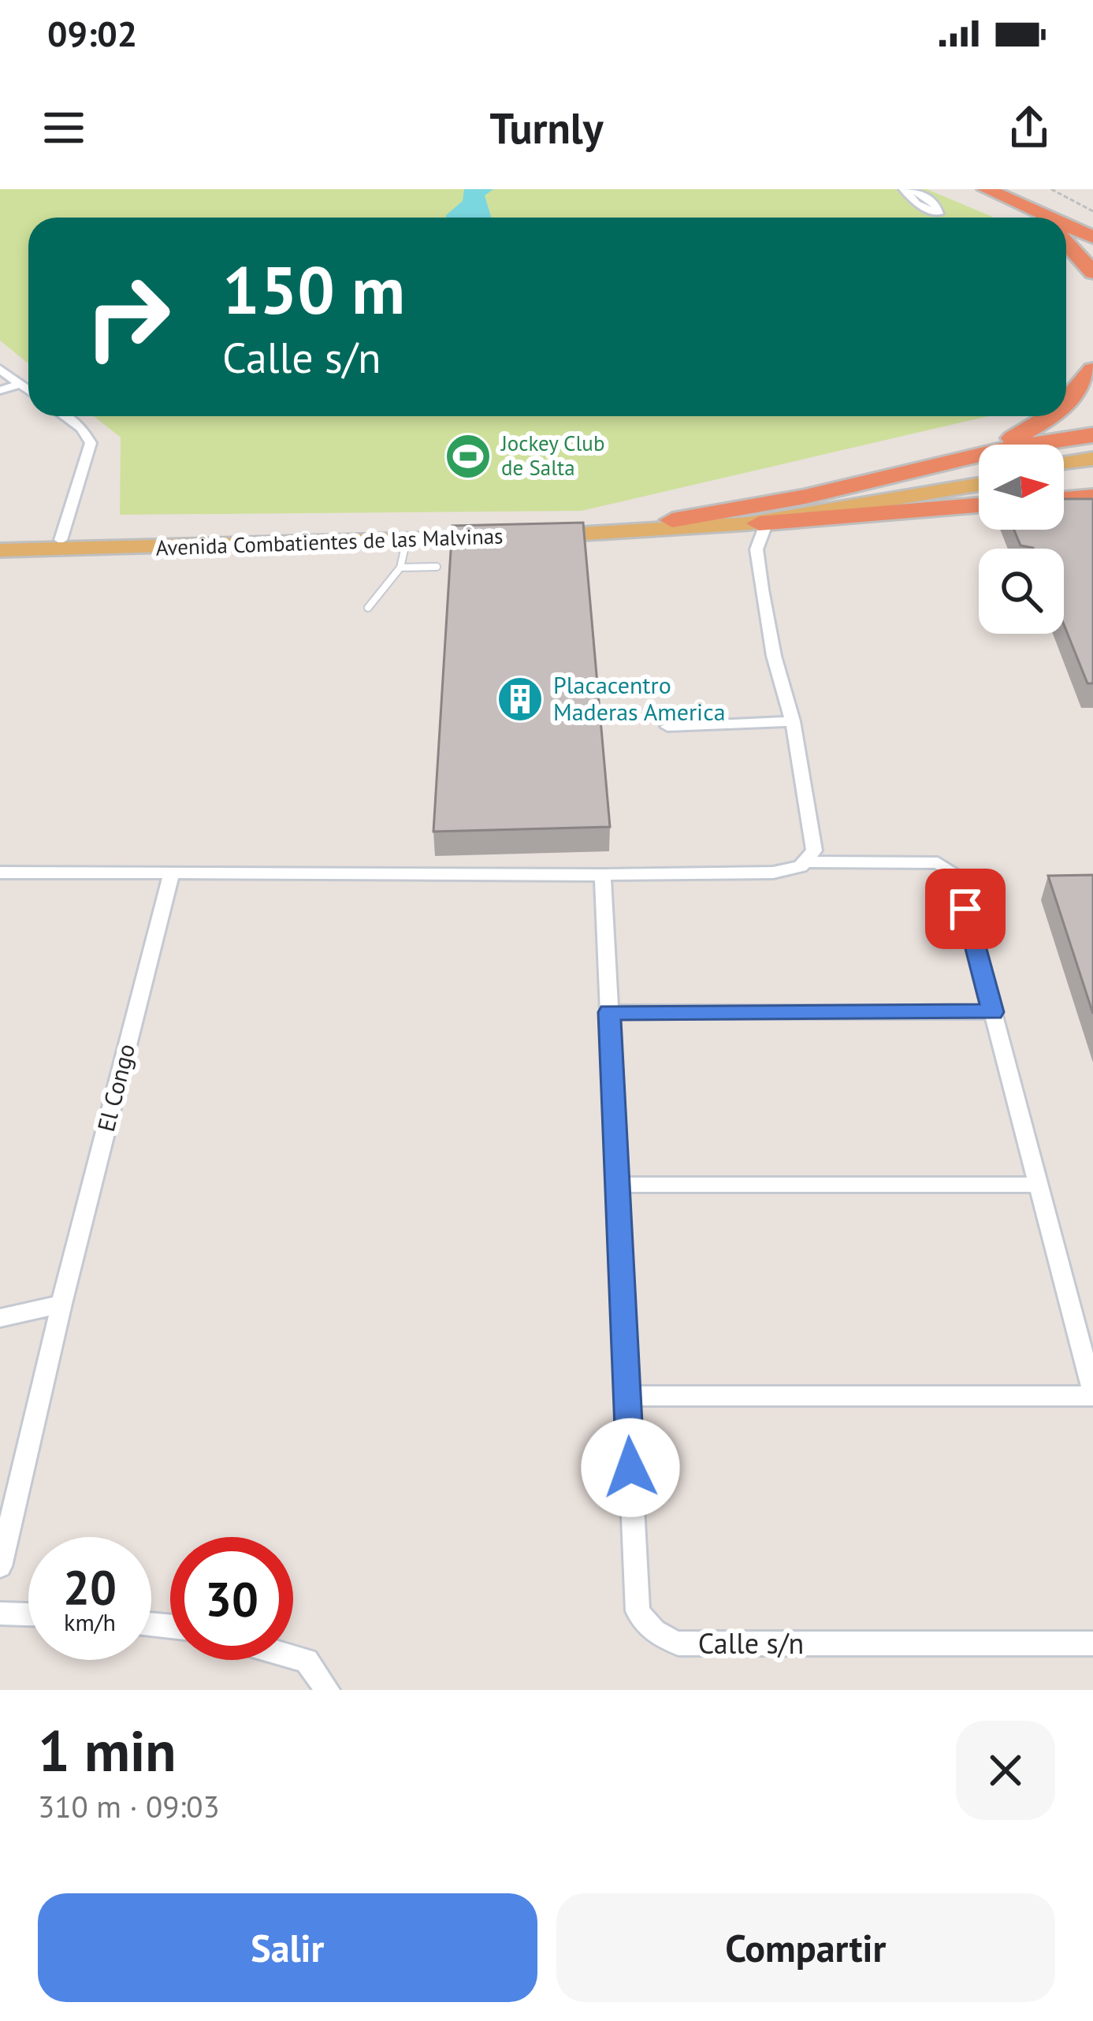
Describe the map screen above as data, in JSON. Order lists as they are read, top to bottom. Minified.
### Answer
{"streets":{"main road":["Avenida Combatientes de las Malvinas"],"street":["El Congo","Calle s/n"]},"places":{"sports":["Jockey Club de Salta"],"building":["Placacentro Maderas America"]},"north":"right","page":{"status":"09:02","header":"Turnly","turn":["150 m","Calle s/n"],"speed":"20 km/h","limit":"30","heading":["1 min","310 m · 09:03"],"buttons":["Salir","Compartir"]}}
